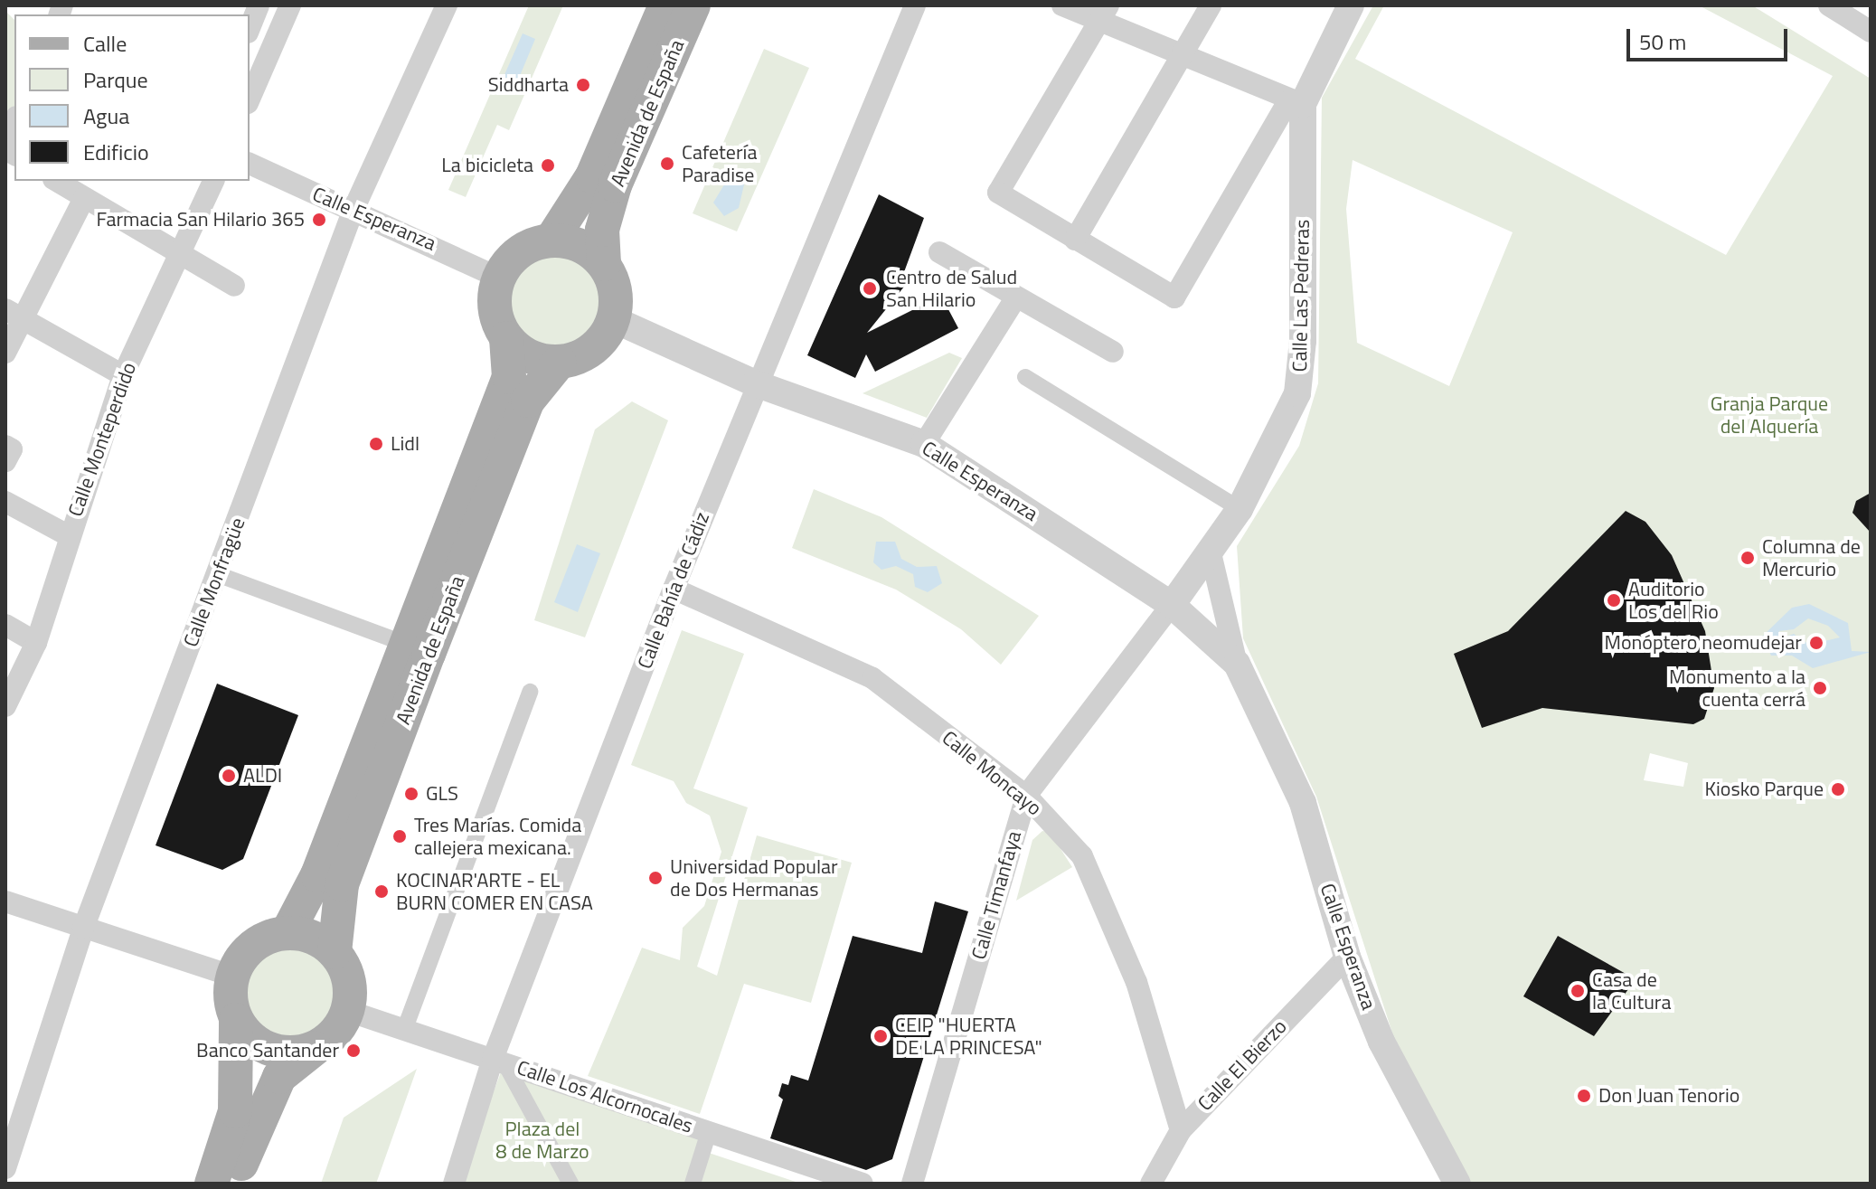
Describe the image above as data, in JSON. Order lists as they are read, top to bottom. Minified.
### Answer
{"streets":{"main road":["Avenida de España"],"street":["Calle Esperanza","Calle Las Pedreras","Calle Monteperdido","Calle Monfragüe","Calle Bahía de Cádiz","Calle Moncayo","Calle Timanfaya","Calle El Bierzo","Calle Los Alcornocales"]},"crossings":[["Avenida de España","Calle Esperanza"],["Avenida de España","Calle Los Alcornocales"],["Calle Esperanza","Calle Las Pedreras"],["Calle Esperanza","Calle Monfragüe"],["Calle Esperanza","Calle Bahía de Cádiz"],["Calle Esperanza","Calle Timanfaya"],["Calle Esperanza","Calle El Bierzo"],["Calle Las Pedreras","Calle Timanfaya"],["Calle Bahía de Cádiz","Calle Moncayo"],["Calle Bahía de Cádiz","Calle Los Alcornocales"],["Calle Moncayo","Calle Timanfaya"],["Calle Moncayo","Calle El Bierzo"]],"parks":["Granja Parque del Alquería","Plaza del 8 de Marzo"],"places":["Siddharta","Cafetería Paradise","La bicicleta","Farmacia San Hilario 365","Centro de Salud San Hilario","Lidl","Columna de Mercurio","Auditorio Los del Rio","Monóptero neomudejar","Monumento a la cuenta cerrá","ALDI","Kiosko Parque","GLS","Tres Marías. Comida callejera mexicana.","Universidad Popular de Dos Hermanas","KOCINAR'ARTE - EL BURN COMER EN CASA","Casa de la Cultura","CEIP \"HUERTA DE LA PRINCESA\"","Banco Santander","Don Juan Tenorio"],"legend":["Calle","Parque","Agua","Edificio"],"scale_bar":"50 m"}
